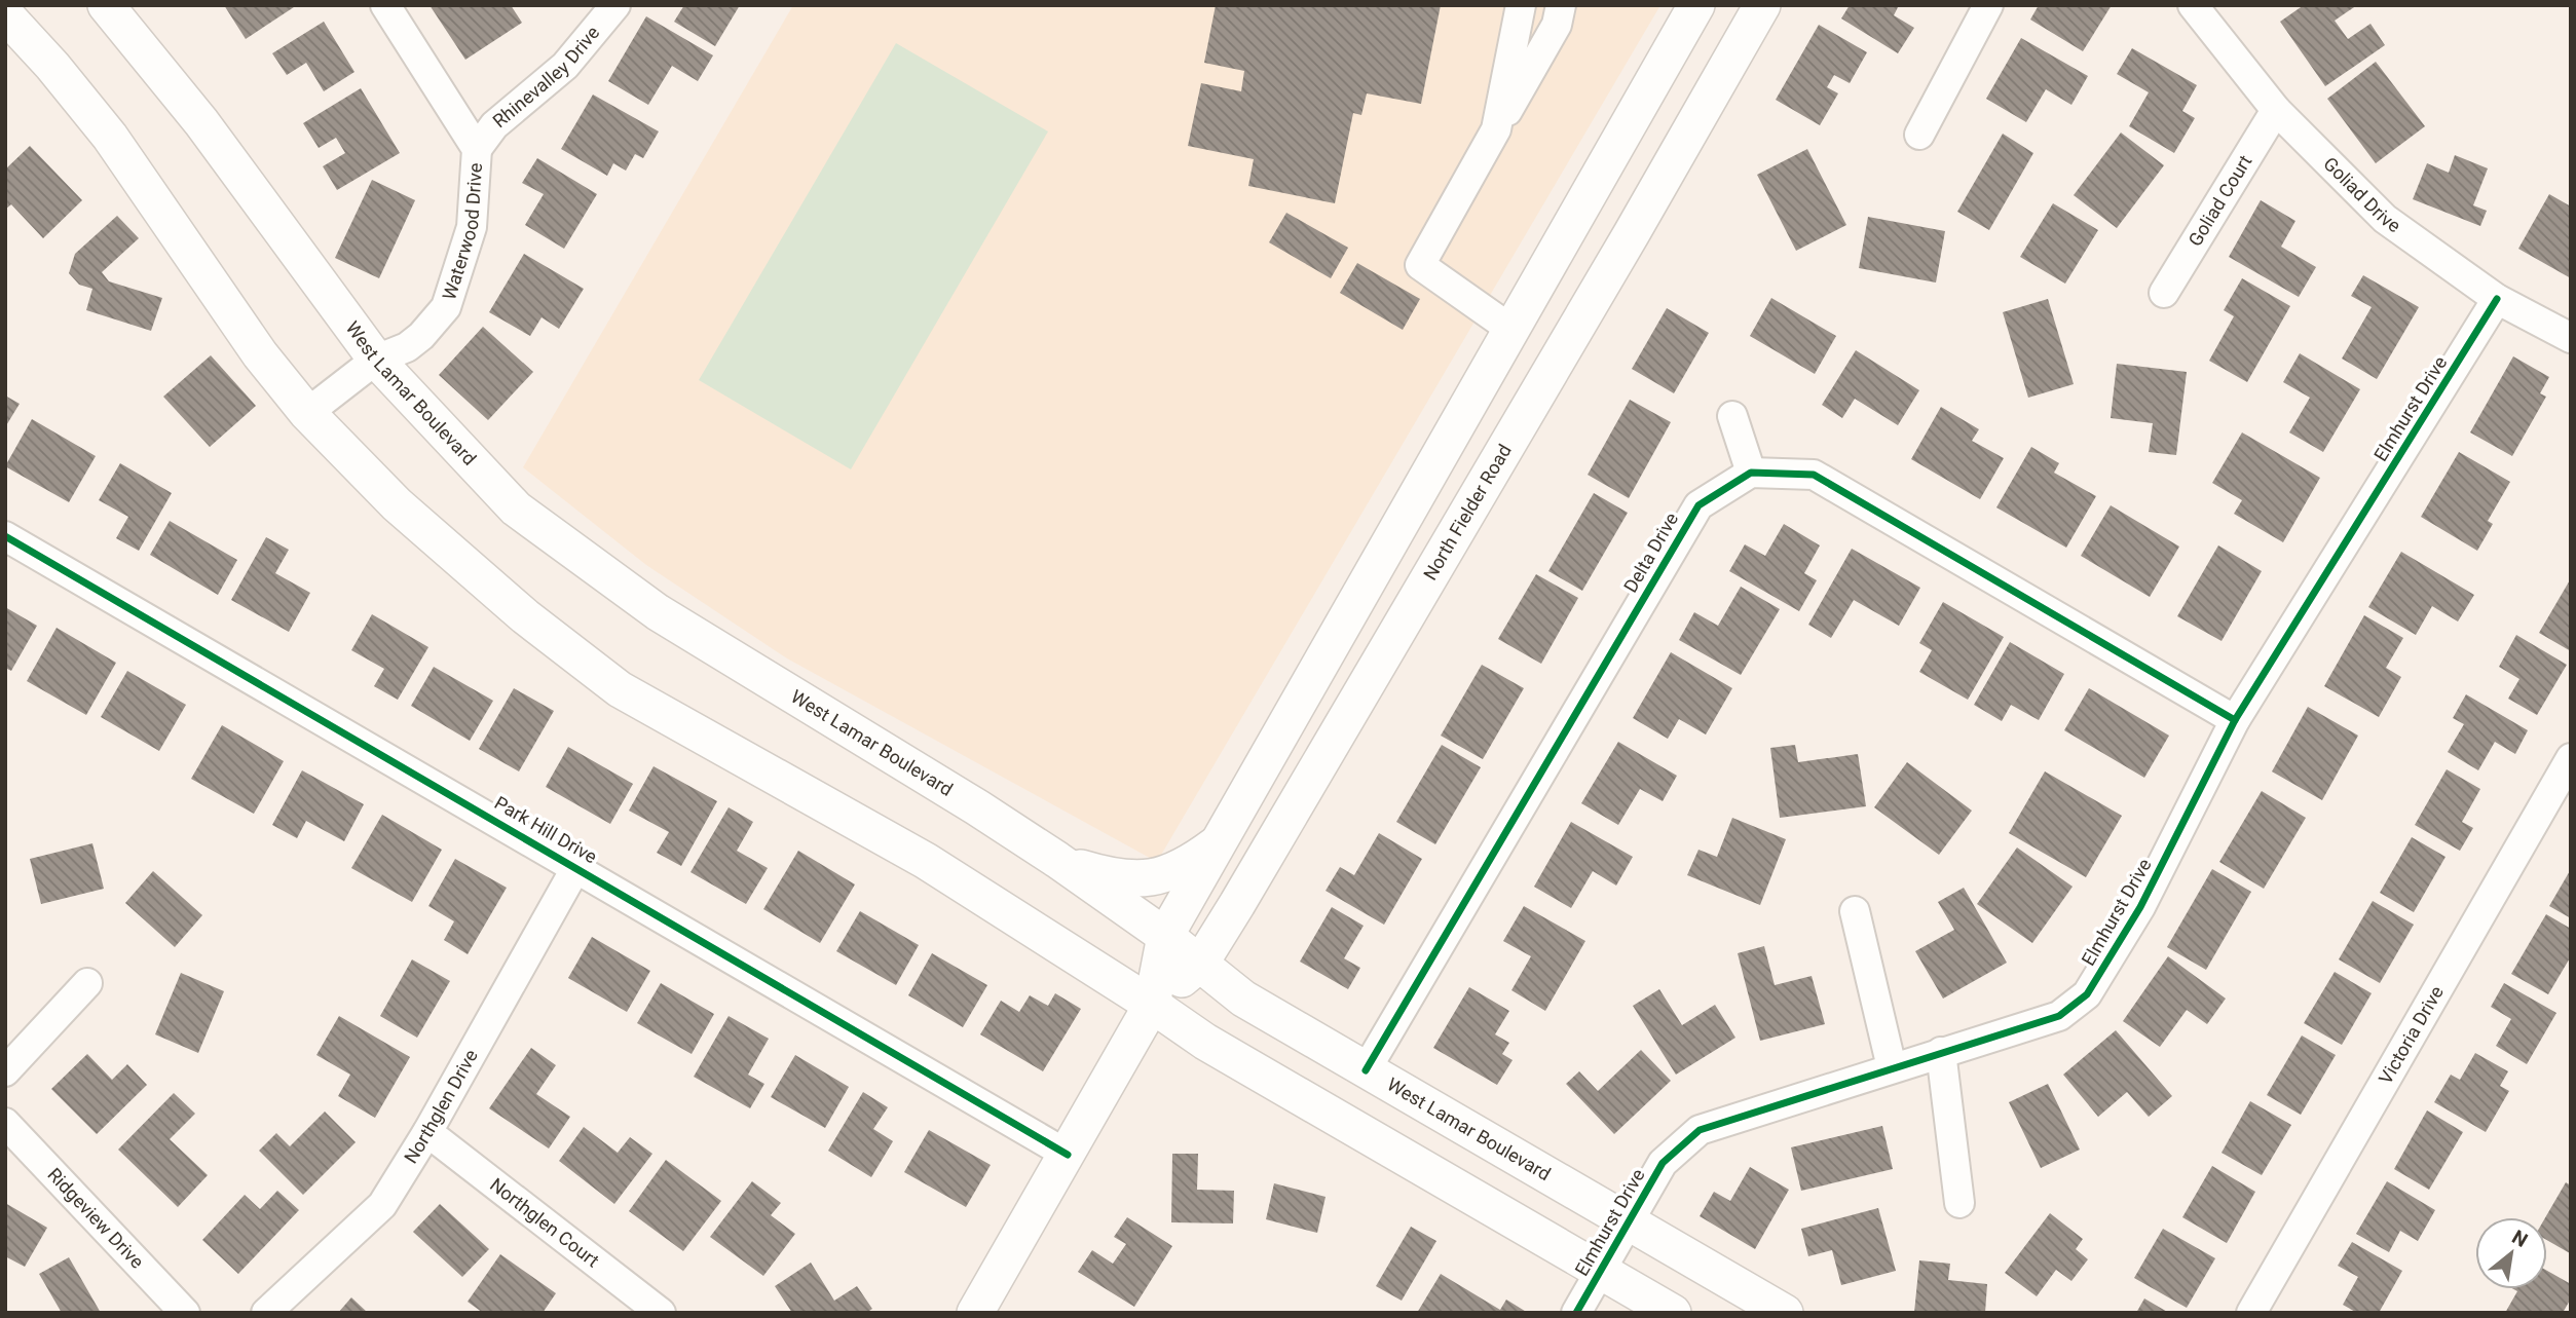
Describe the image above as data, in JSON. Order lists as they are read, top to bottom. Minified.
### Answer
{"streets":{"main road":["West Lamar Boulevard","North Fielder Road"],"street":["Rhinevalley Drive","Goliad Drive","Goliad Court","Waterwood Drive","Elmhurst Drive","Delta Drive","Park Hill Drive","Victoria Drive","Northglen Drive","Ridgeview Drive","Northglen Court"]},"crossings":[["Rhinevalley Drive","Waterwood Drive"],["Goliad Drive","Goliad Court"],["Goliad Drive","Elmhurst Drive"],["Waterwood Drive","West Lamar Boulevard"],["West Lamar Boulevard","Elmhurst Drive"],["West Lamar Boulevard","North Fielder Road"],["West Lamar Boulevard","Delta Drive"],["North Fielder Road","Park Hill Drive"],["Park Hill Drive","Northglen Drive"],["Northglen Drive","Northglen Court"]],"north":"top right"}
